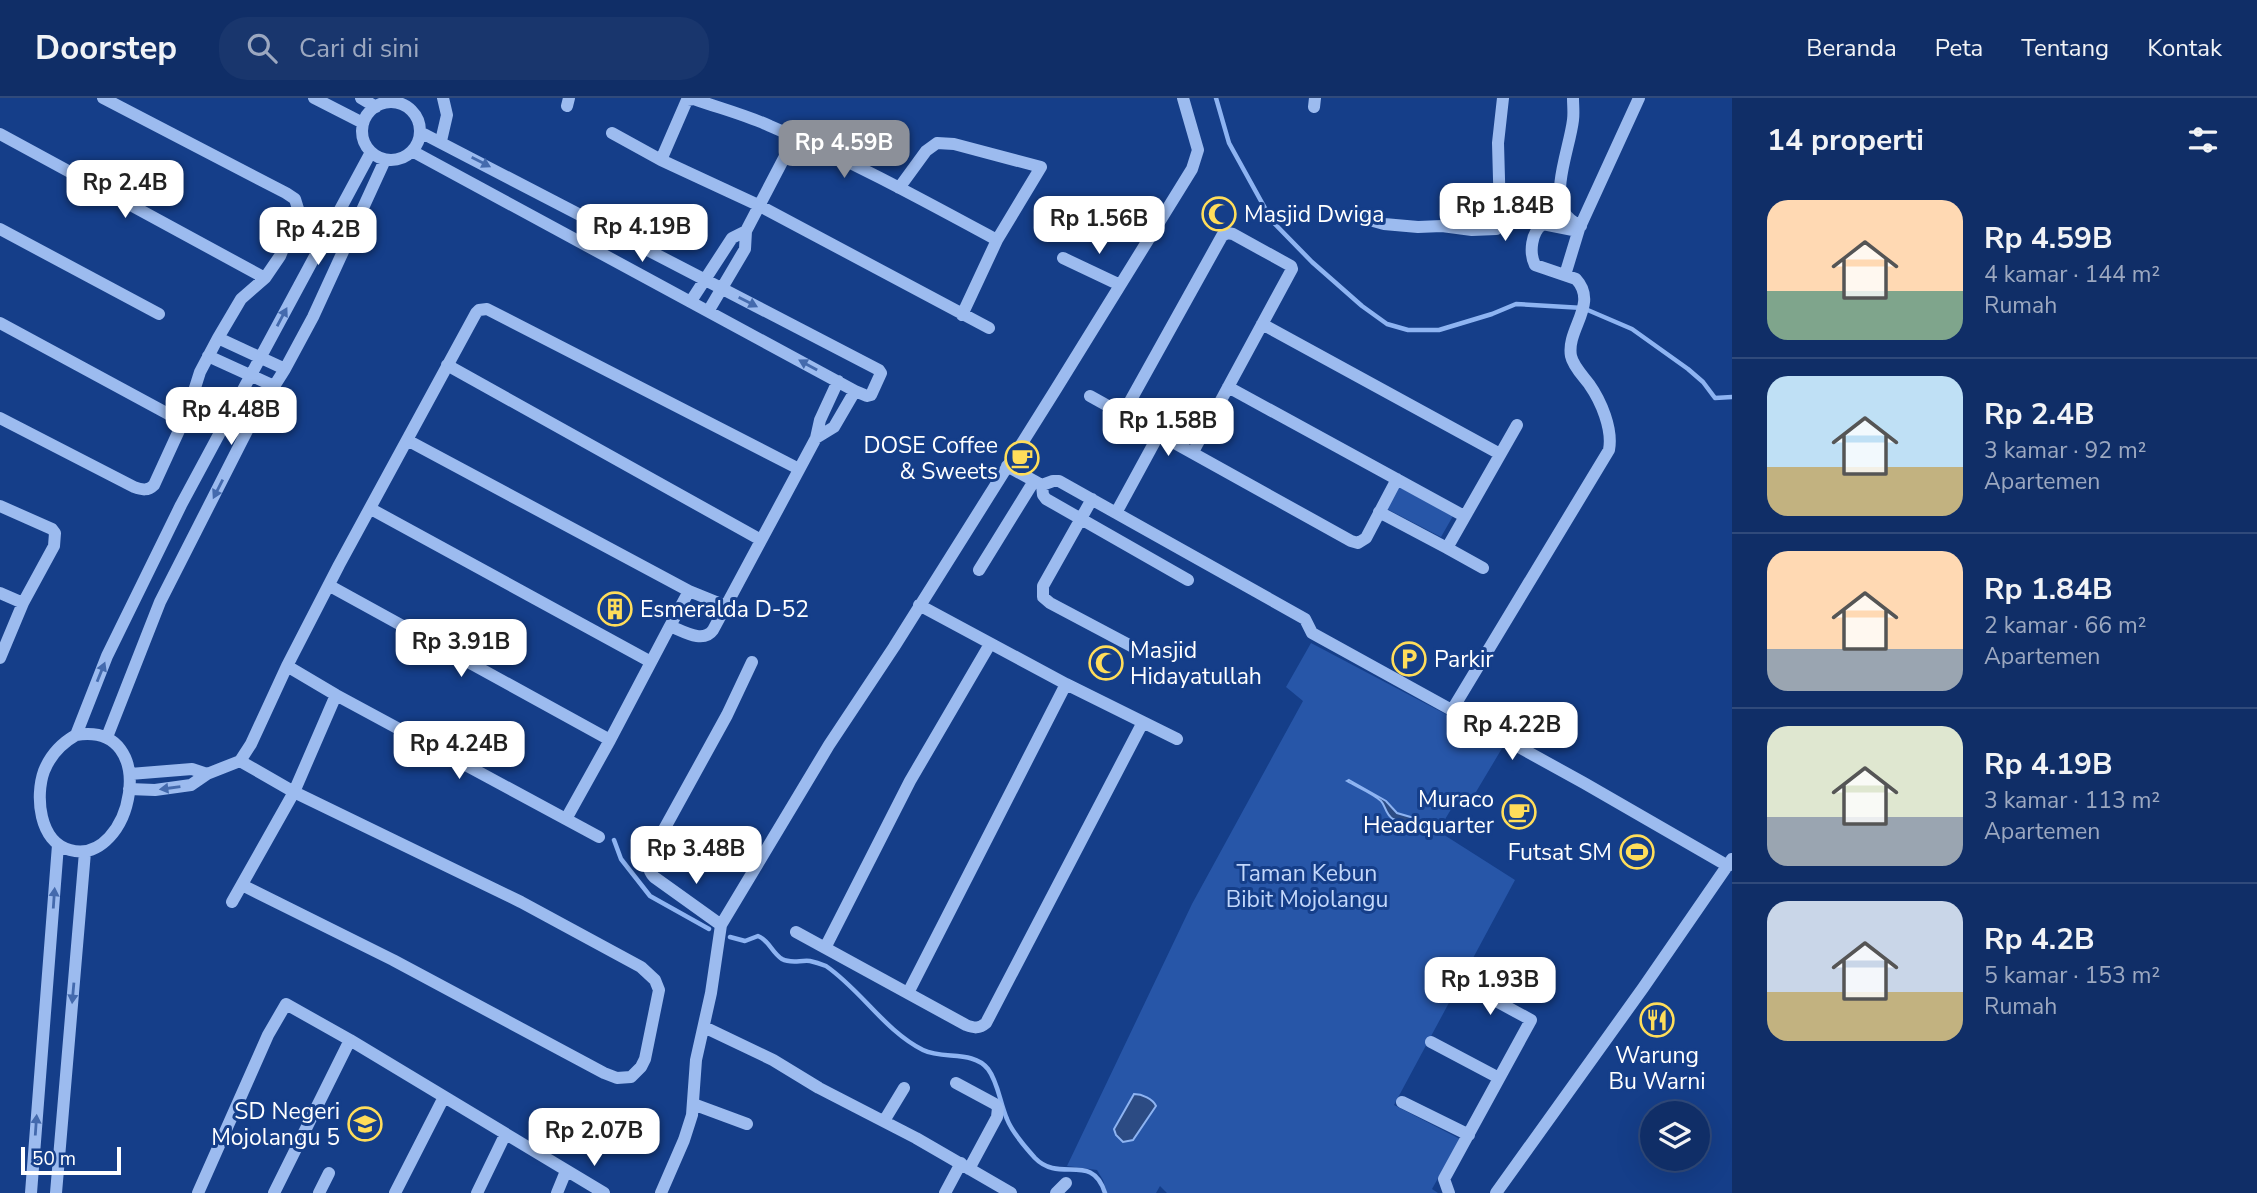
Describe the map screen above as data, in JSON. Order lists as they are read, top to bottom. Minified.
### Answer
{"parks":["Taman Kebun Bibit Mojolangu"],"places":{"mosque":["Masjid Dwiga","Masjid Hidayatullah"],"cafe":["DOSE Coffee & Sweets","Muraco Headquarter"],"building":["Esmeralda D-52"],"parking":["Parkir"],"sports":["Futsat SM"],"restaurant":["Warung Bu Warni"],"school or university":["SD Negeri Mojolangu 5"]},"scale_bar":"50 m","page":{"header":"Doorstep","search":"Cari di sini","nav":["Beranda","Peta","Tentang","Kontak"],"heading":"14 properti","price":["Rp 4.59B","Rp 2.4B","Rp 1.84B","Rp 1.56B","Rp 4.19B","Rp 4.2B","Rp 4.48B","Rp 1.58B","Rp 3.91B","Rp 4.22B","Rp 4.24B","Rp 3.48B","Rp 1.93B","Rp 2.07B"],"list":[{"name":"Rp 4.59B","note":"4 kamar · 144 m² · Rumah"},{"name":"Rp 2.4B","note":"3 kamar · 92 m² · Apartemen"},{"name":"Rp 1.84B","note":"2 kamar · 66 m² · Apartemen"},{"name":"Rp 4.19B","note":"3 kamar · 113 m² · Apartemen"},{"name":"Rp 4.2B","note":"5 kamar · 153 m² · Rumah"}],"scale":"50 m"}}
